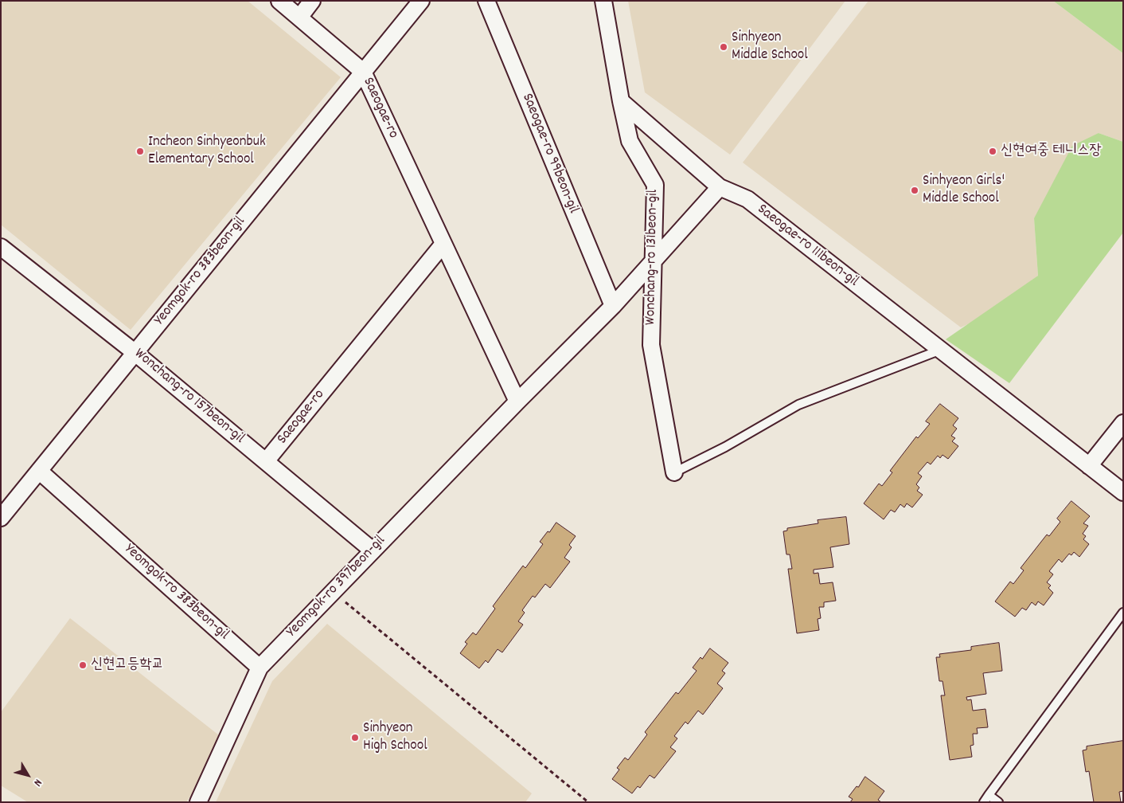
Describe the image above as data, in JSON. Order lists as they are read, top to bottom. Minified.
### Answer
{"streets":{"street":["Saeogae-ro","Saeogae-ro 99beon-gil","Saeogae-ro 111beon-gil","Wonchang-ro 131beon-gil","Yeomgok-ro 383beon-gil","Wonchang-ro 157beon-gil","Yeomgok-ro 397beon-gil"]},"crossings":[["Saeogae-ro","Yeomgok-ro 383beon-gil"],["Saeogae-ro","Wonchang-ro 157beon-gil"],["Saeogae-ro","Yeomgok-ro 397beon-gil"],["Saeogae-ro 111beon-gil","Wonchang-ro 131beon-gil"],["Yeomgok-ro 383beon-gil","Wonchang-ro 157beon-gil"],["Yeomgok-ro 383beon-gil","Yeomgok-ro 397beon-gil"],["Wonchang-ro 157beon-gil","Yeomgok-ro 397beon-gil"]],"places":["Sinhyeon Middle School","Incheon Sinhyeonbuk Elementary School","신현여중 테니스장","Sinhyeon Girls' Middle School","신현고등학교","Sinhyeon High School"],"north":"bottom right"}
